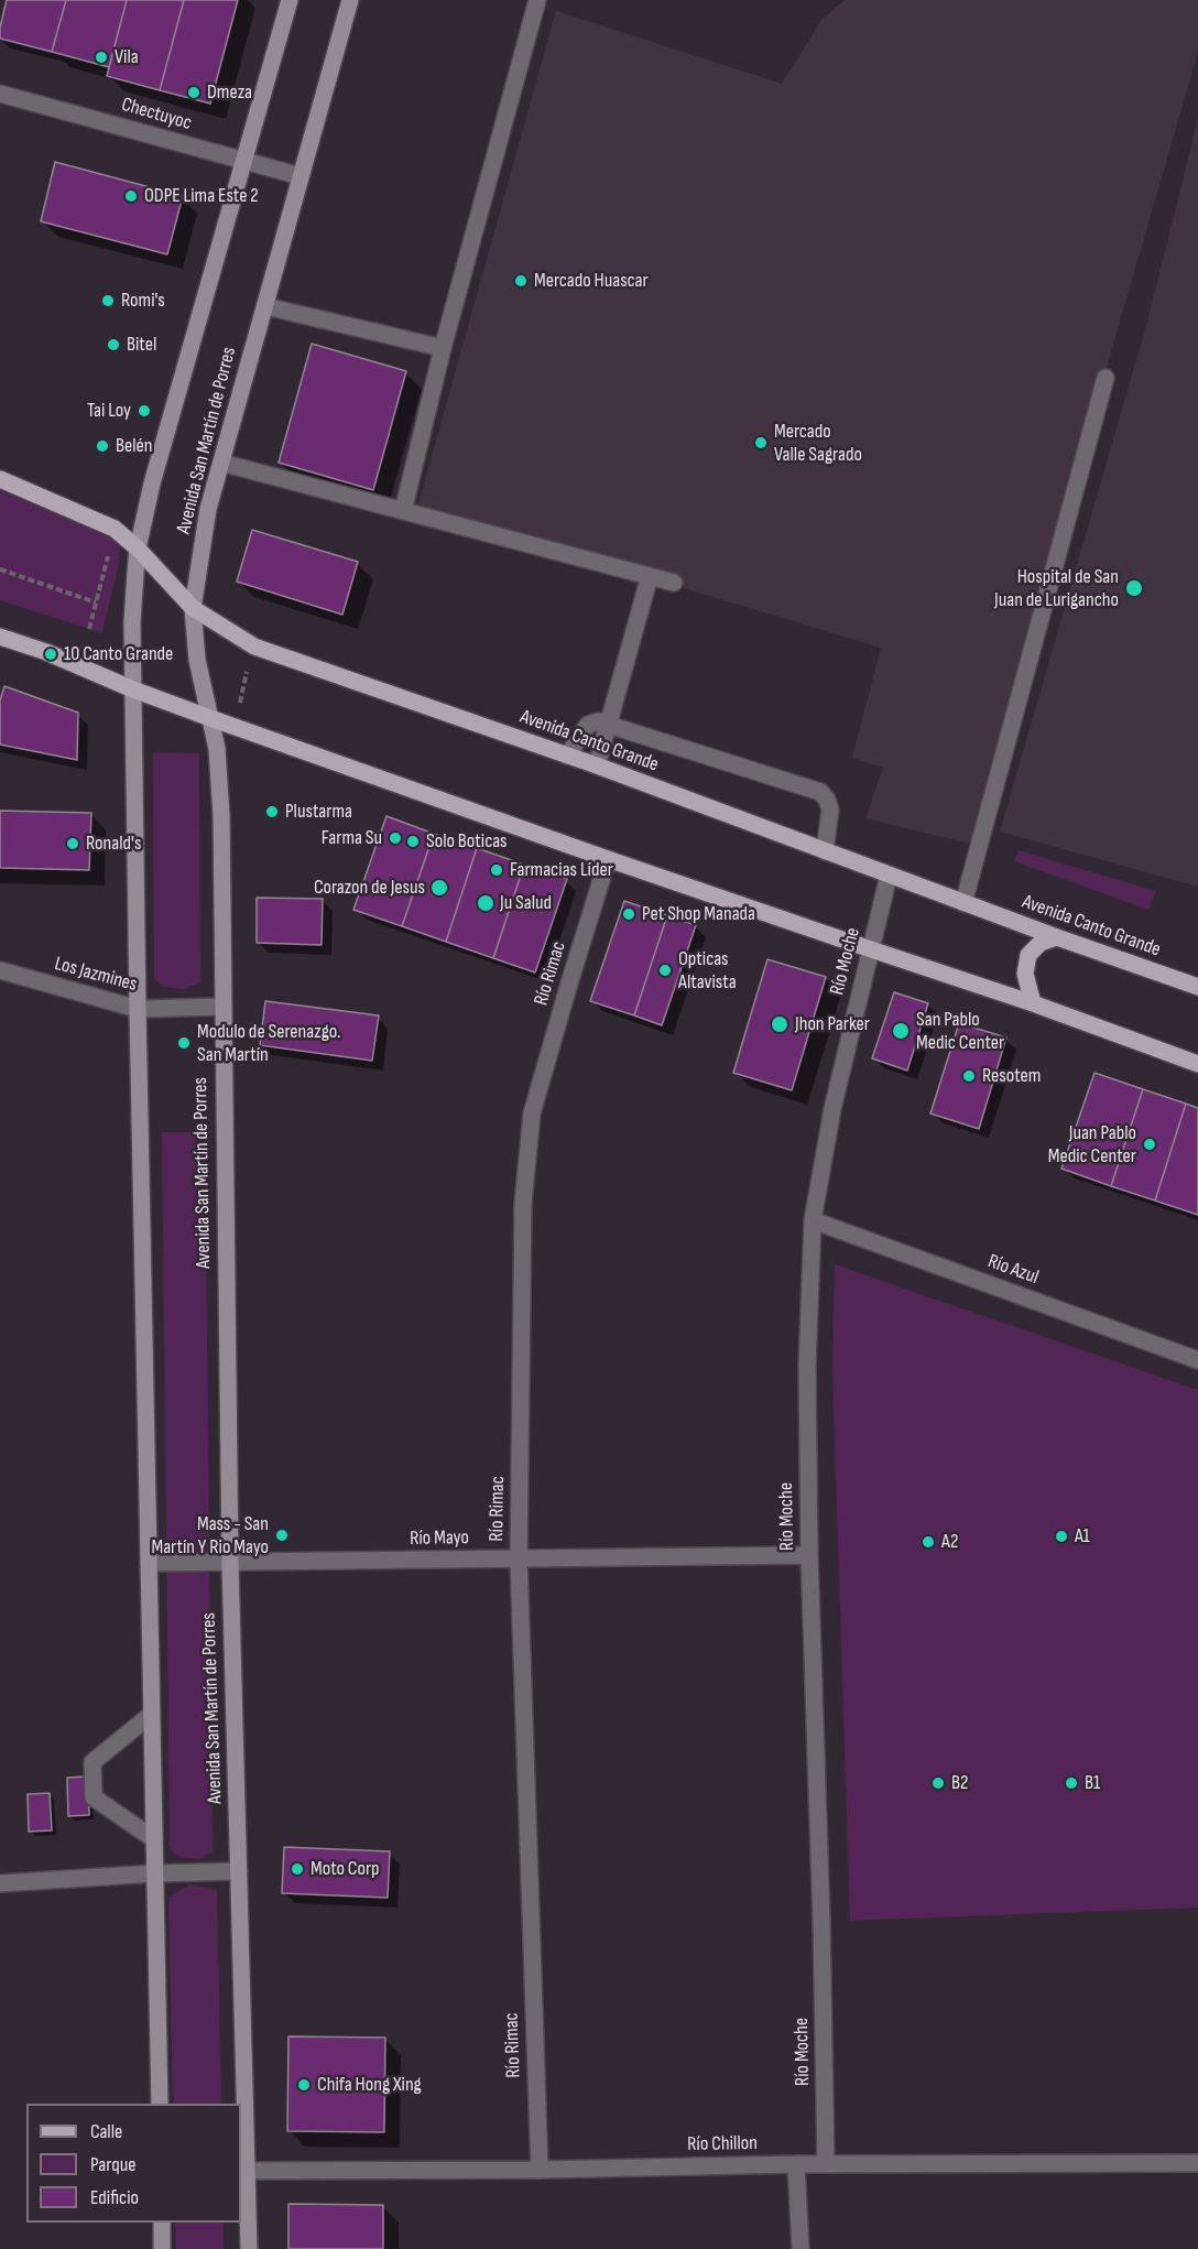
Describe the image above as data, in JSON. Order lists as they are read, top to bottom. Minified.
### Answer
{"streets":{"main road":["Avenida San Martín de Porres","Avenida Canto Grande"],"street":["Chectuyoc","Río Moche","Río Rimac","Los Jazmines","Río Azul","Río Mayo","Río Chillon"]},"crossings":[["Chectuyoc","Avenida San Martín de Porres"],["Avenida San Martín de Porres","Avenida Canto Grande"],["Avenida San Martín de Porres","Los Jazmines"],["Avenida San Martín de Porres","Río Mayo"],["Avenida San Martín de Porres","Río Chillon"],["Avenida Canto Grande","Río Moche"],["Río Moche","Río Azul"],["Río Moche","Río Mayo"],["Río Moche","Río Chillon"],["Río Rimac","Río Mayo"],["Río Rimac","Río Chillon"]],"places":["Vila","Dmeza","ODPE Lima Este 2","Mercado Huascar","Romi's","Bitel","Tai Loy","Mercado Valle Sagrado","Belén","Hospital de San Juan de Lurigancho","10 Canto Grande","Plustarma","Farma Su","Solo Boticas","Ronald's","Farmacias Líder","Corazon de Jesus","Ju Salud","Pet Shop Manada","Opticas Altavista","Jhon Parker","San Pablo Medic Center","Modulo de Serenazgo. San Martín","Resotem","Juan Pablo Medic Center","Mass - San Martín Y Rio Mayo","A1","A2","B2","B1","Moto Corp","Chifa Hong Xing"],"legend":["Calle","Parque","Edificio"]}
